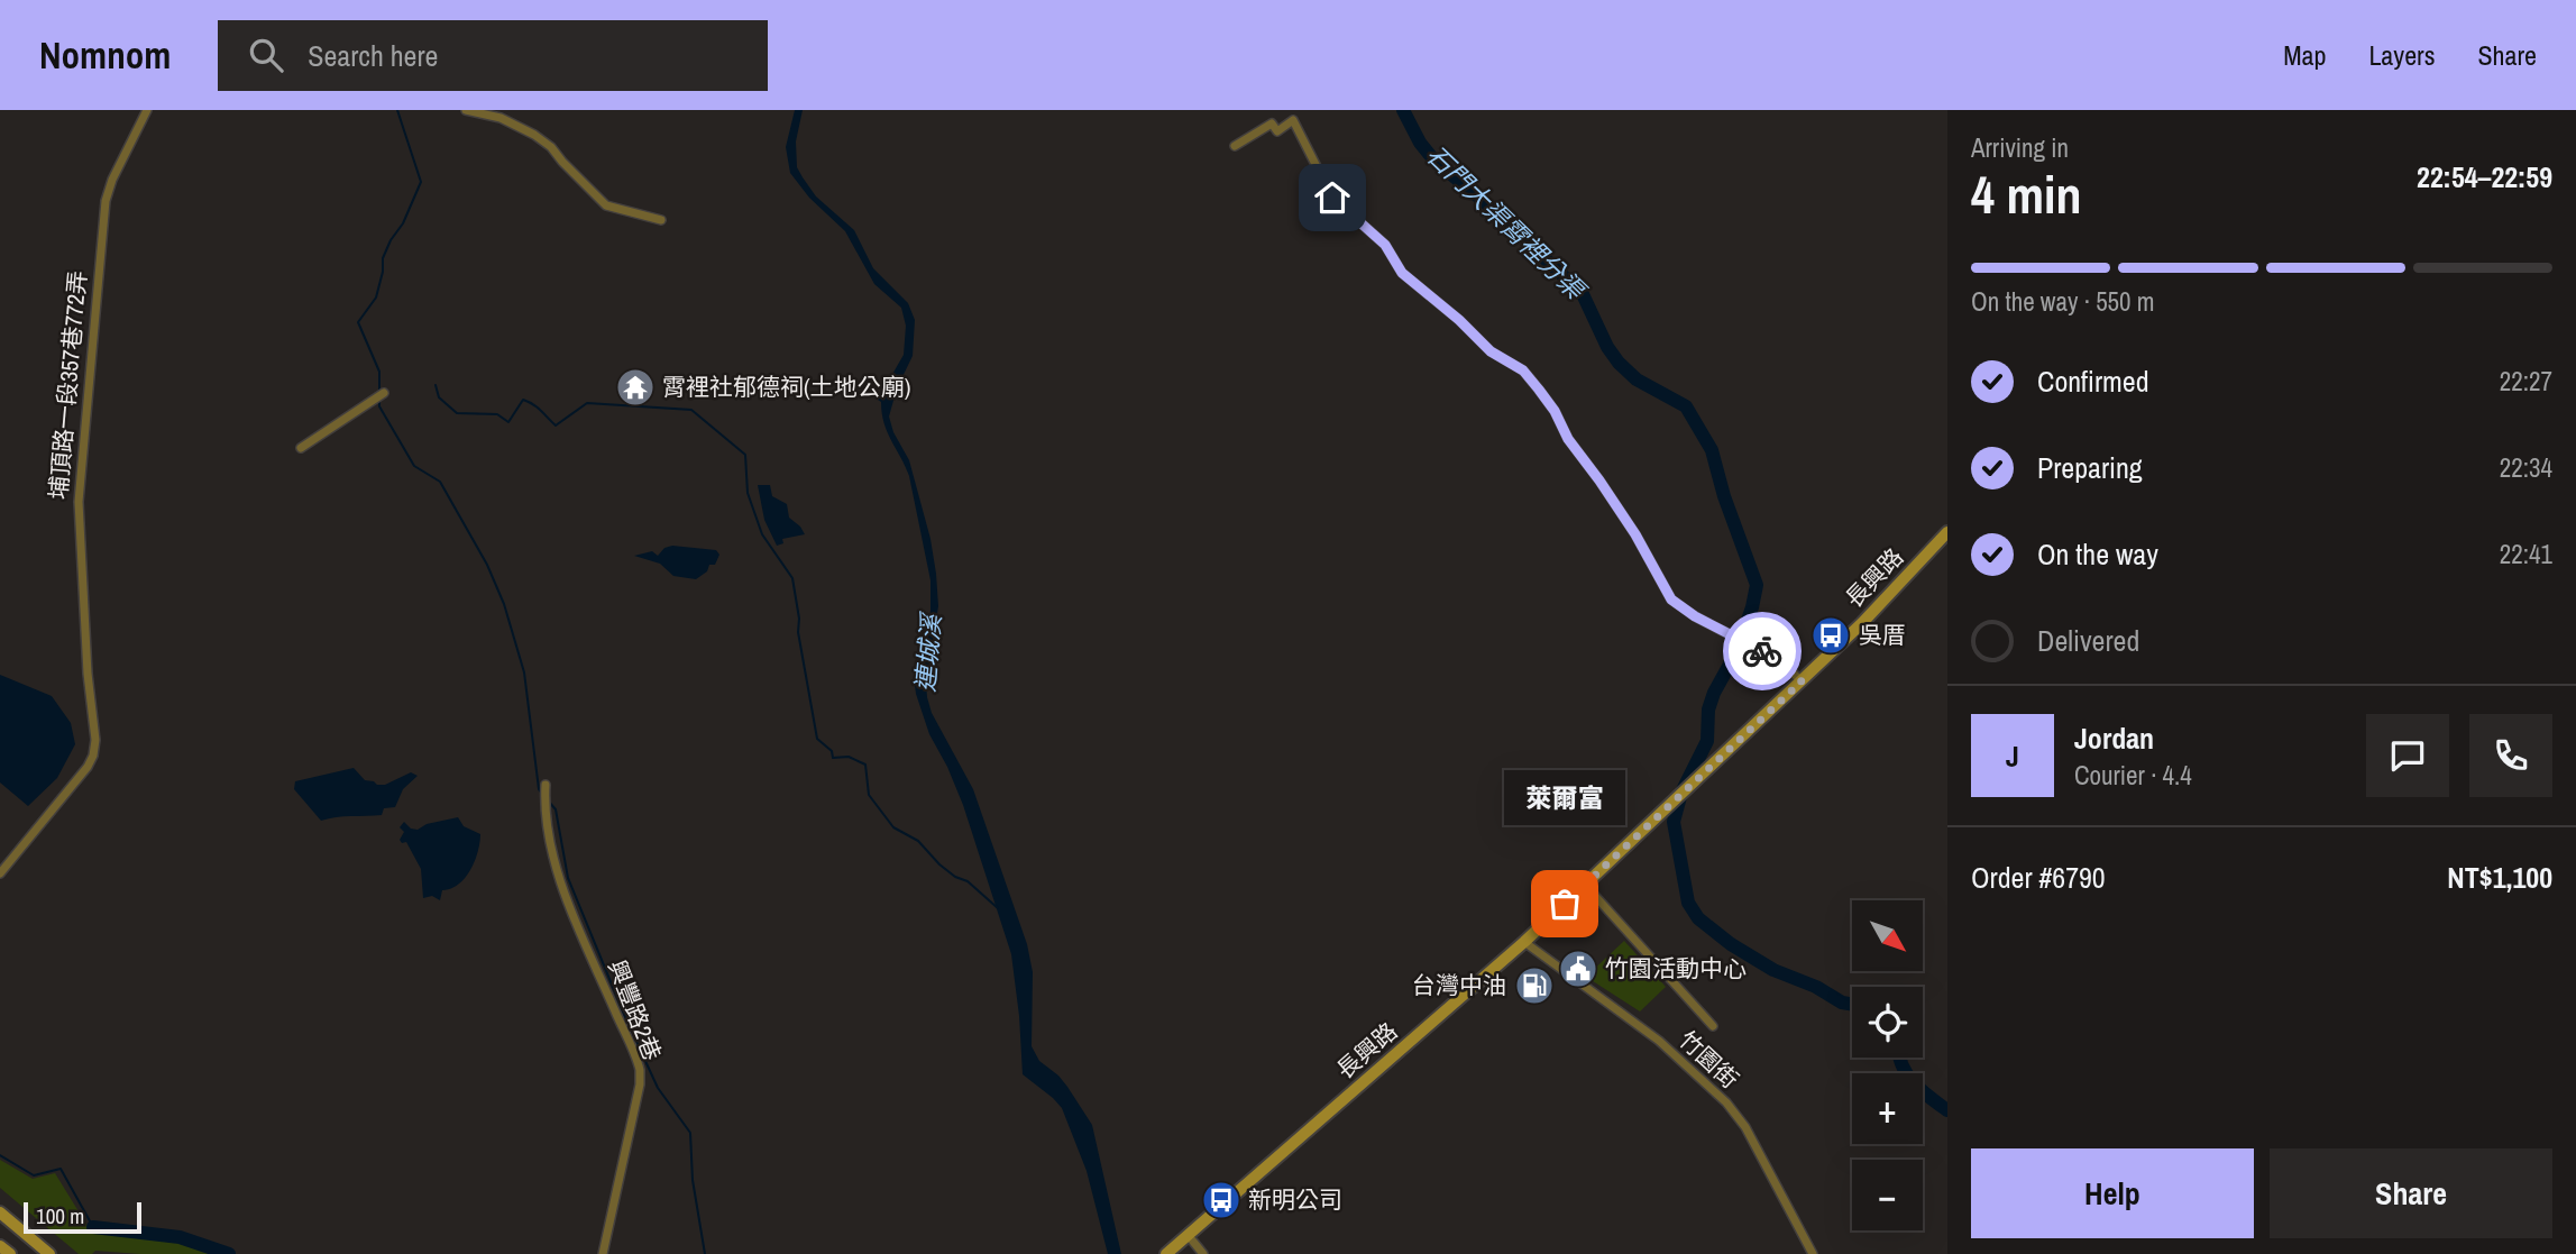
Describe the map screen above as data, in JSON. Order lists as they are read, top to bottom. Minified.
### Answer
{"streets":{"main road":["長興路"],"street":["埔頂路一段357巷772弄","興豐路2巷","竹園街"]},"crossings":[["長興路","竹園街"]],"water":["石門大渠霄裡分渠","連城溪"],"places":{"temple":["霄裡社郁德祠(土地公廟)"],"bus stop":["吳厝","新明公司"],"other":["萊爾富"],"public building":["竹園活動中心"],"fuel station":["台灣中油"]},"scale_bar":"100 m","north":"bottom right","page":{"header":"Nomnom","search":"Search here","nav":["Map","Layers","Share"],"heading":["4 min","Arriving in","22:54–22:59"],"panel":["Jordan","Courier · 4.4","Order #6790","NT$1,100"],"bar":"On the way · 550 m","list":[["Confirmed","22:27"],["Preparing","22:34"],["On the way","22:41"],"Delivered"],"round":"J","bubble":"萊爾富","map_buttons":["+","−"],"buttons":["Help","Share"],"scale":"100 m"}}
